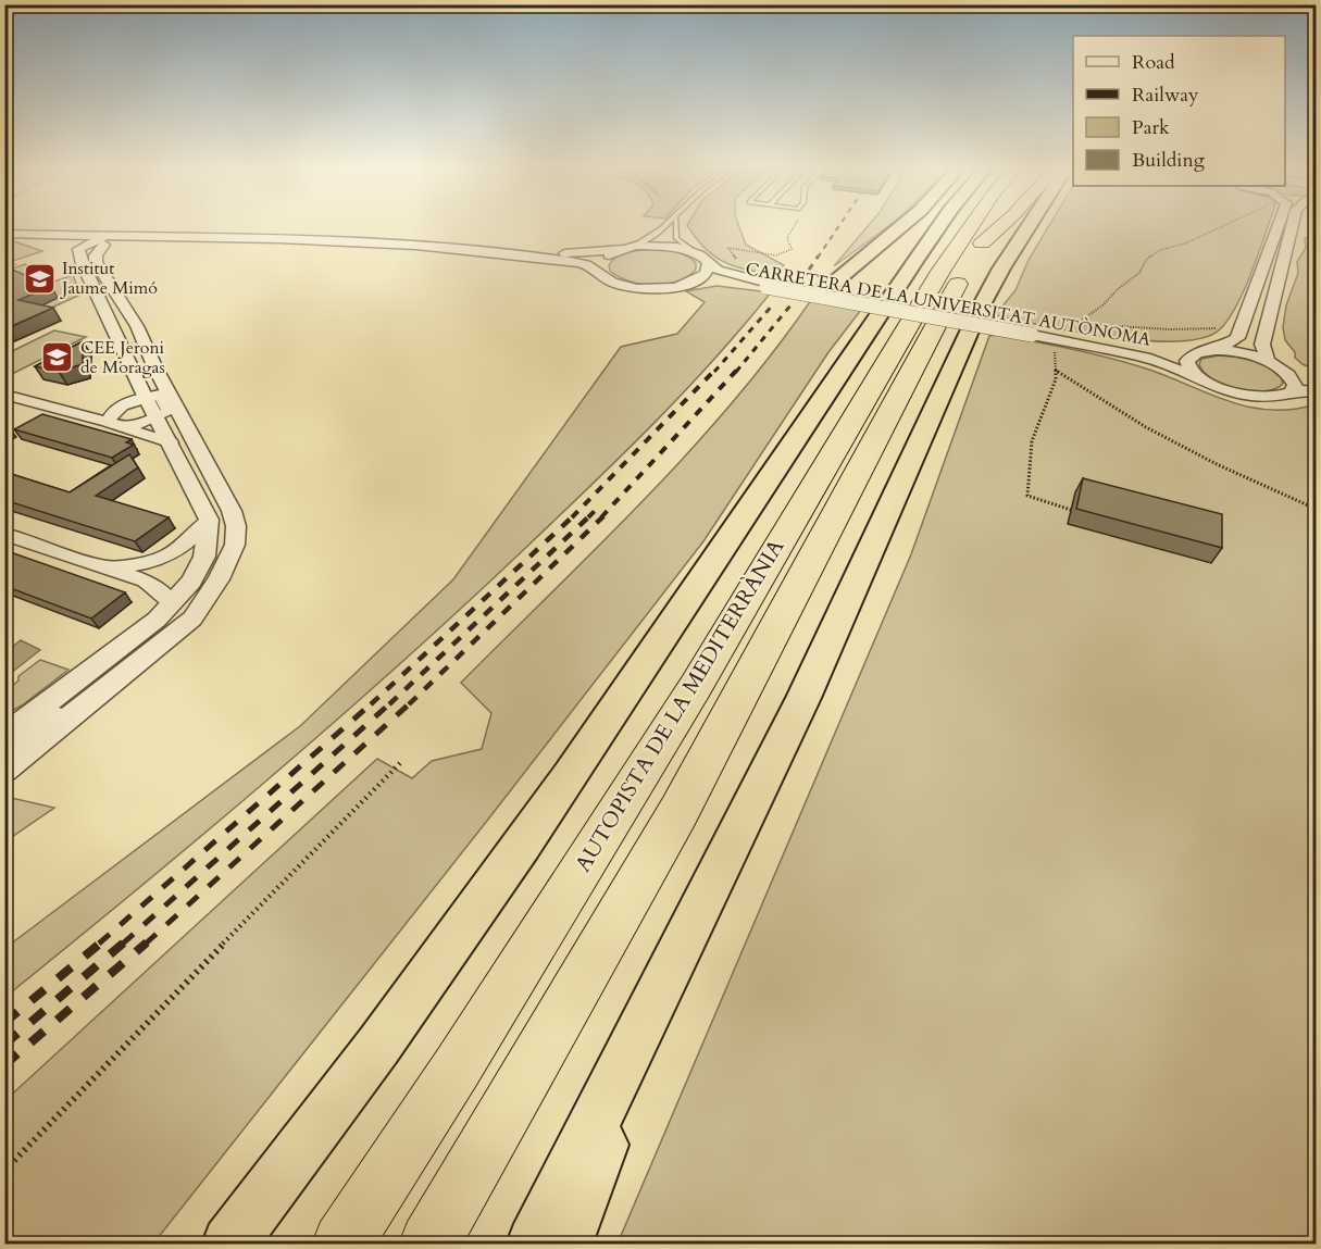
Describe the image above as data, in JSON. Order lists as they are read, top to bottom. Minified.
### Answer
{"streets":{"highway":["AUTOPISTA DE LA MEDITERRÀNIA"],"street":["CARRETERA DE LA UNIVERSITAT AUTÒNOMA"]},"places":{"school or university":["Institut Jaume Mimó","CEE Jeroni de Moragas"]},"legend":["Road","Railway","Park","Building"]}
